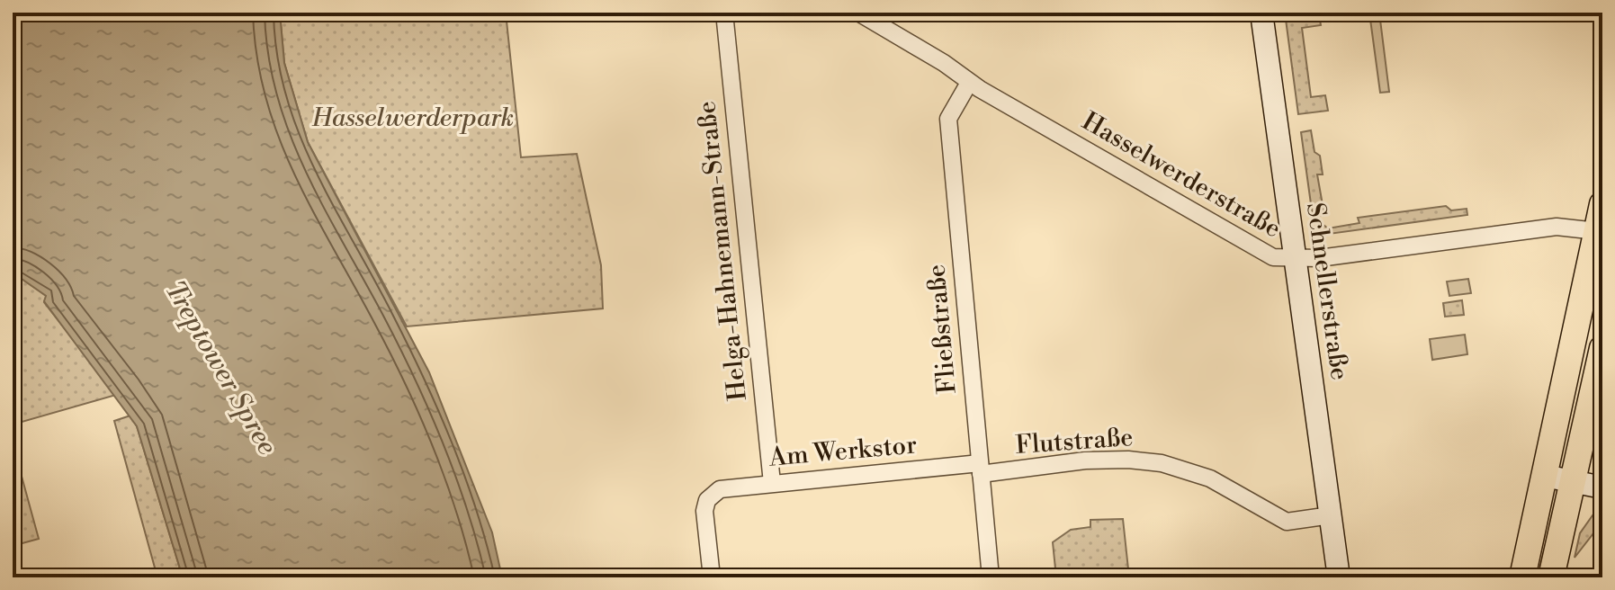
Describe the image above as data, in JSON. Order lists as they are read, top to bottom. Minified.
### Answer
{"streets":{"street":["Hasselwerderstraße","Helga-Hahnemann-Straße","Schnellerstraße","Fließstraße","Flutstraße","Am Werkstor"]},"crossings":[["Hasselwerderstraße","Schnellerstraße"],["Hasselwerderstraße","Fließstraße"],["Helga-Hahnemann-Straße","Am Werkstor"],["Schnellerstraße","Flutstraße"],["Fließstraße","Flutstraße"],["Fließstraße","Am Werkstor"],["Flutstraße","Am Werkstor"]],"water":["Treptower Spree"],"parks":["Hasselwerderpark"]}
